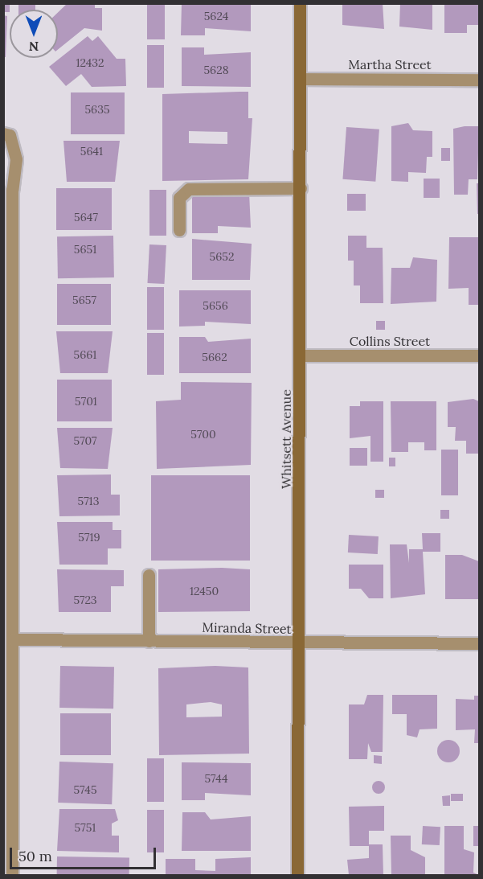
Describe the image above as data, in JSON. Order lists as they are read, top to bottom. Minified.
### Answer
{"streets":{"main road":["Whitsett Avenue"],"street":["Martha Street","Collins Street","Miranda Street"]},"crossings":[["Martha Street","Whitsett Avenue"],["Collins Street","Whitsett Avenue"],["Whitsett Avenue","Miranda Street"]],"house_numbers":["5624","12432","5628","5635","5641","5647","5651","5652","5657","5656","5661","5662","5701","5700","5707","5713","5719","12450","5723","5744","5745","5751"],"scale_bar":"50 m","north":"bottom"}
